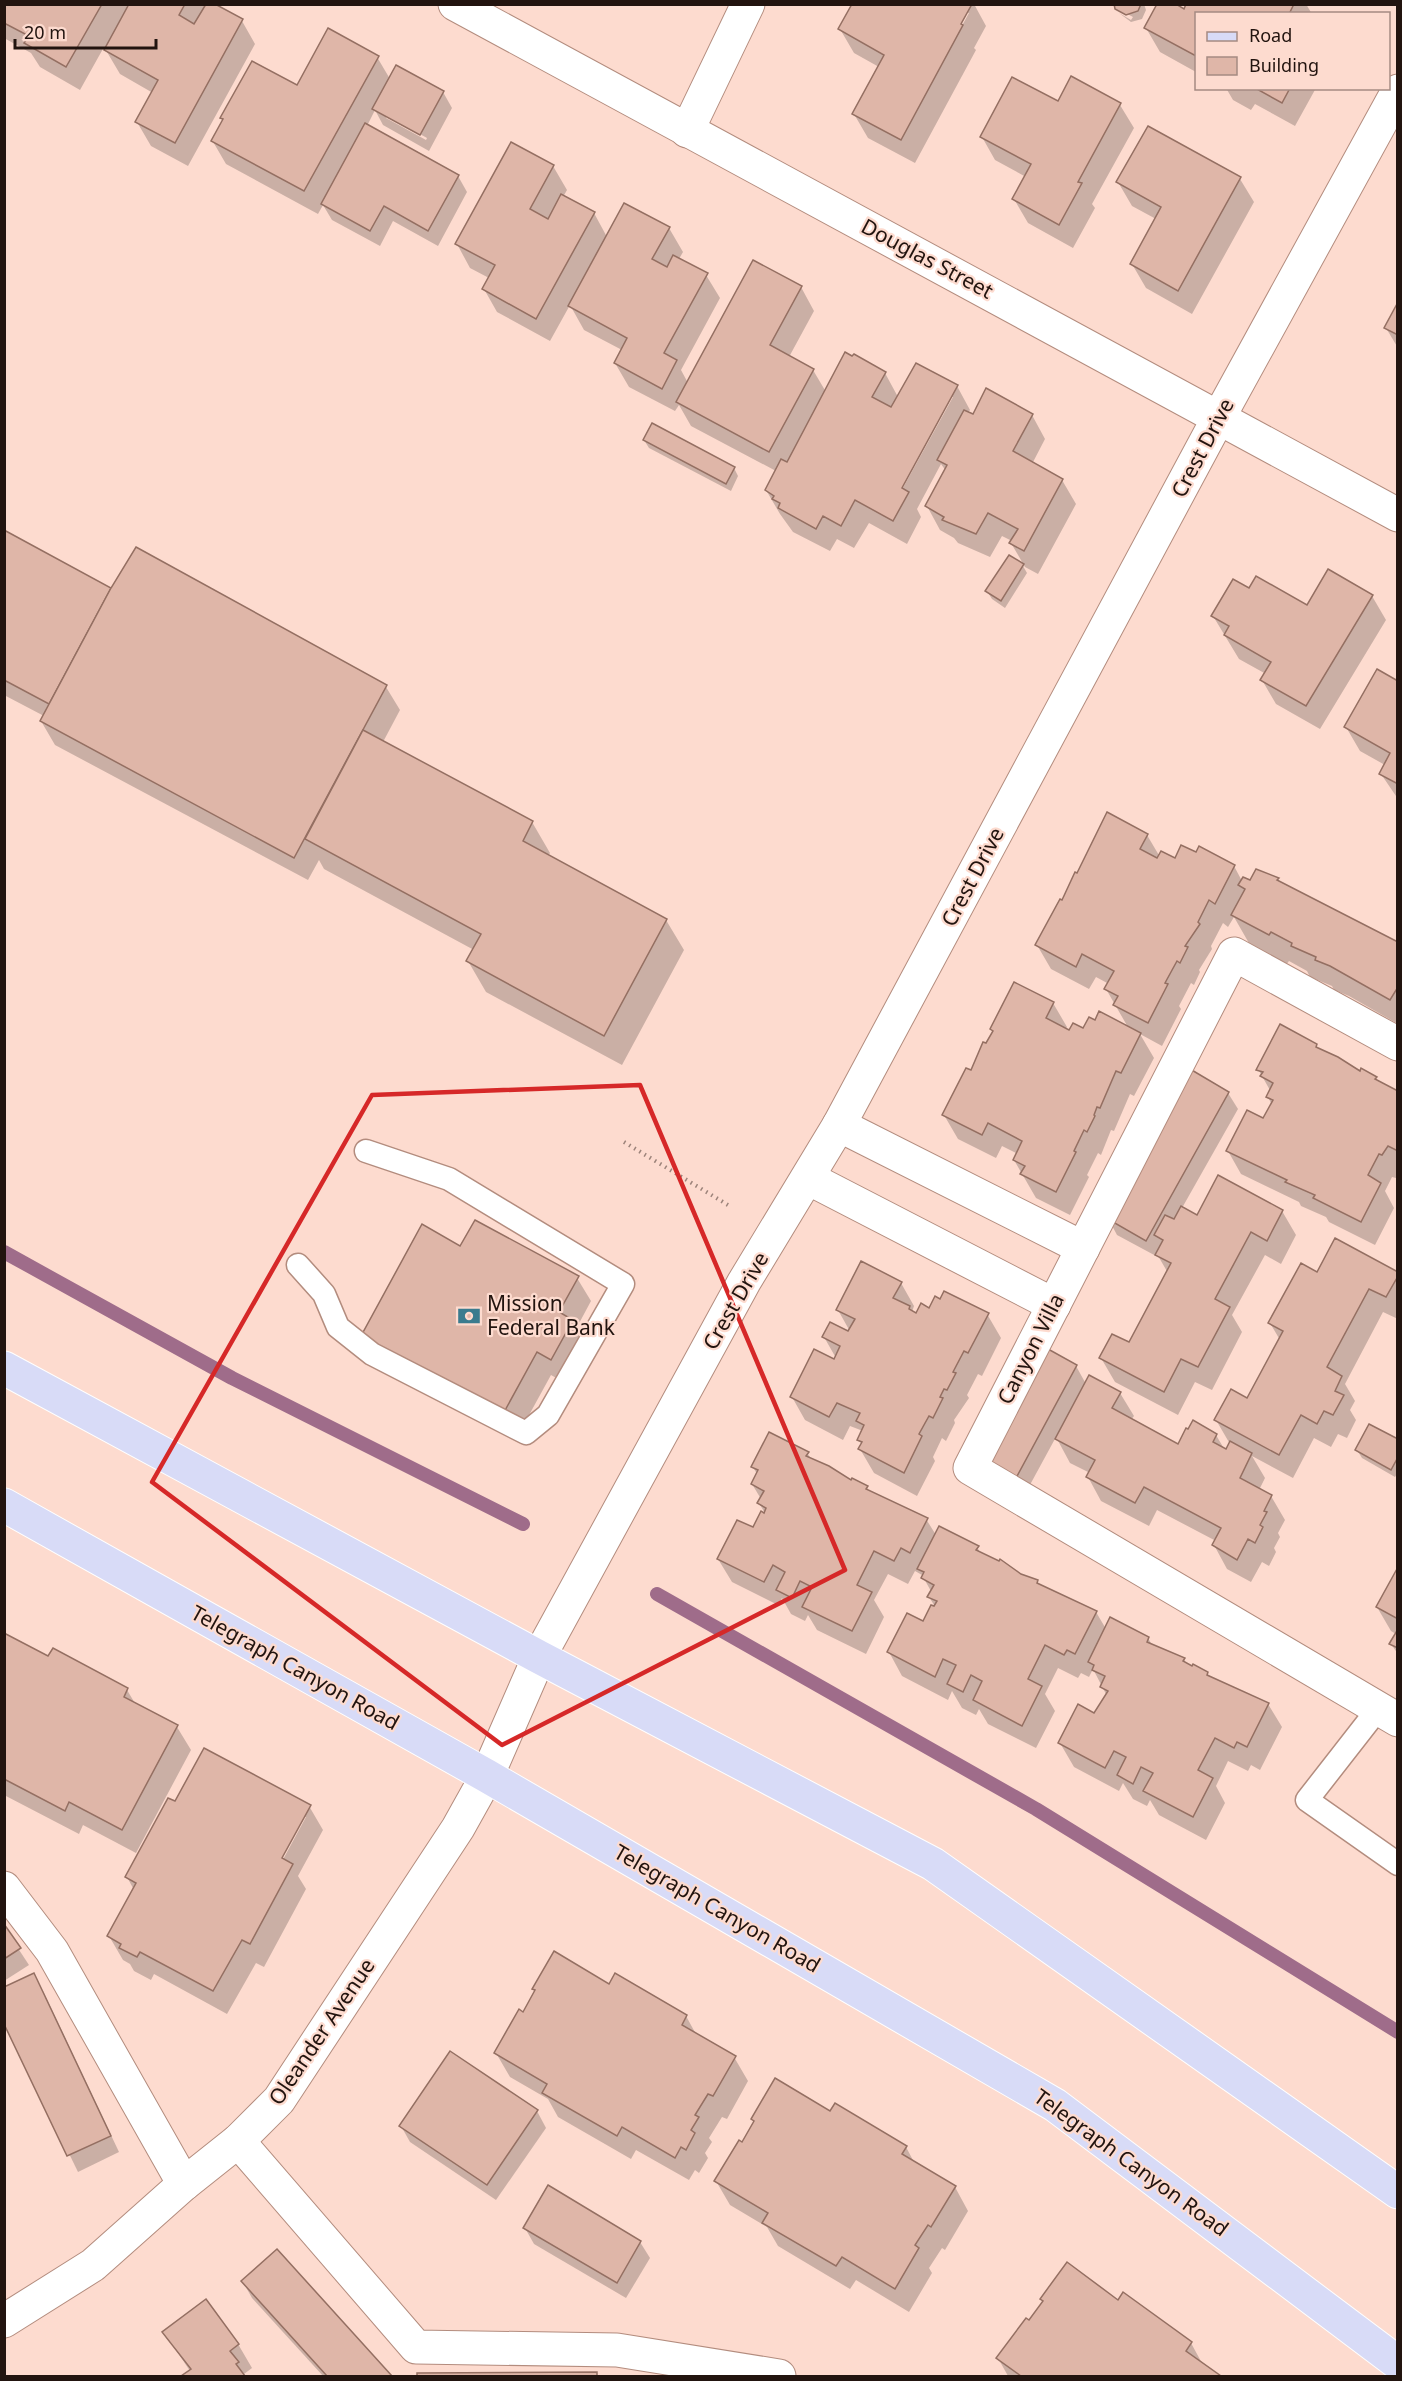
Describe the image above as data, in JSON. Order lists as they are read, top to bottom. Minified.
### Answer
{"streets":{"main road":["Telegraph Canyon Road"],"street":["Douglas Street","Crest Drive","Canyon Villa","Oleander Avenue"]},"crossings":[["Douglas Street","Crest Drive"],["Crest Drive","Oleander Avenue"],["Telegraph Canyon Road","Oleander Avenue"]],"places":{"bank":["Mission Federal Bank"]},"legend":["Road","Building"],"scale_bar":"20 m"}
